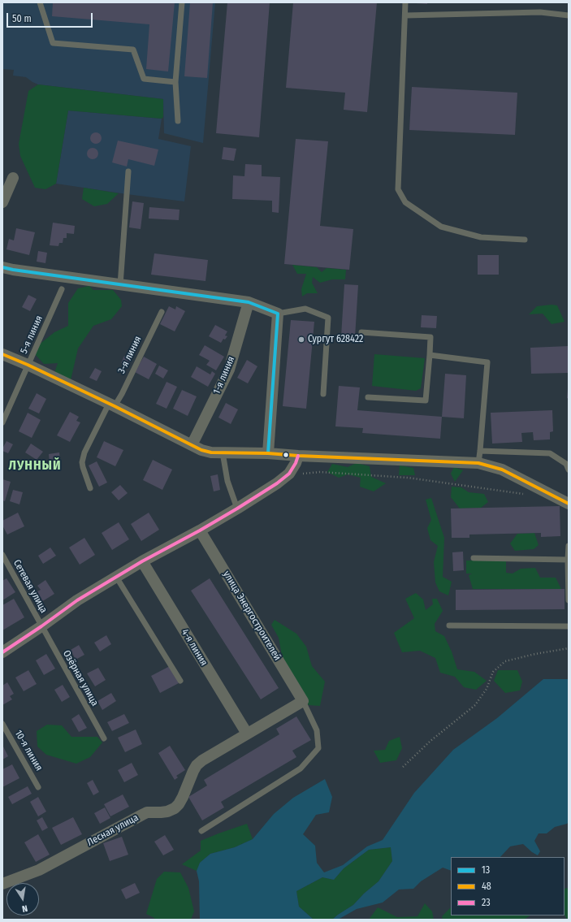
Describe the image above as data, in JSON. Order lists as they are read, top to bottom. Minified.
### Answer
{"streets":{"street":["1-я линия","улица Энергостроителей","4-я линия","Лесная улица"],"lane":["5-я линия","3-я линия","Сетевая улица","Озёрная улица","10-я линия"]},"crossings":[["Сетевая улица","Озёрная улица"],["улица Энергостроителей","Лесная улица"],["4-я линия","Лесная улица"]],"districts":["ЛУННЫЙ"],"places":["Сургут 628422"],"lines":["transit line 13","transit line 48","transit line 23"],"legend":["13","48","23"],"scale_bar":"50 m","north":"bottom"}
